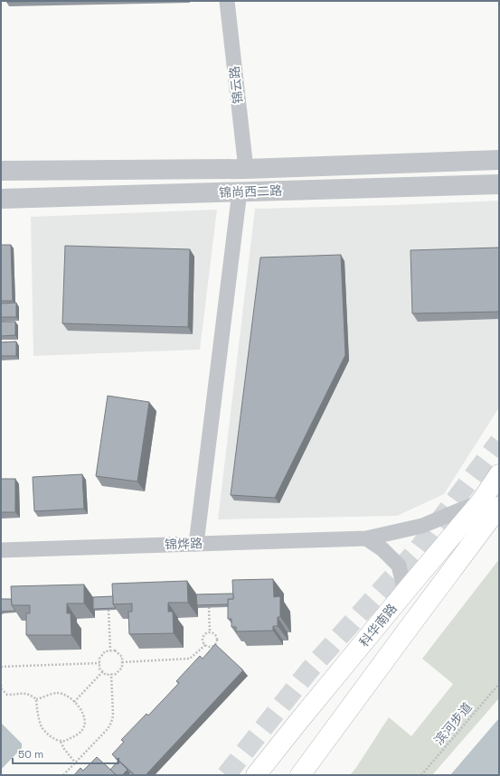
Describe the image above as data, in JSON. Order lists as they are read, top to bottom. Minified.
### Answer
{"streets":{"main road":["科华南路"],"street":["锦云路","锦尚西二路","锦烨路"],"path":["滨河步道"]},"crossings":[["锦烨路","科华南路"]],"scale_bar":"50 m"}
